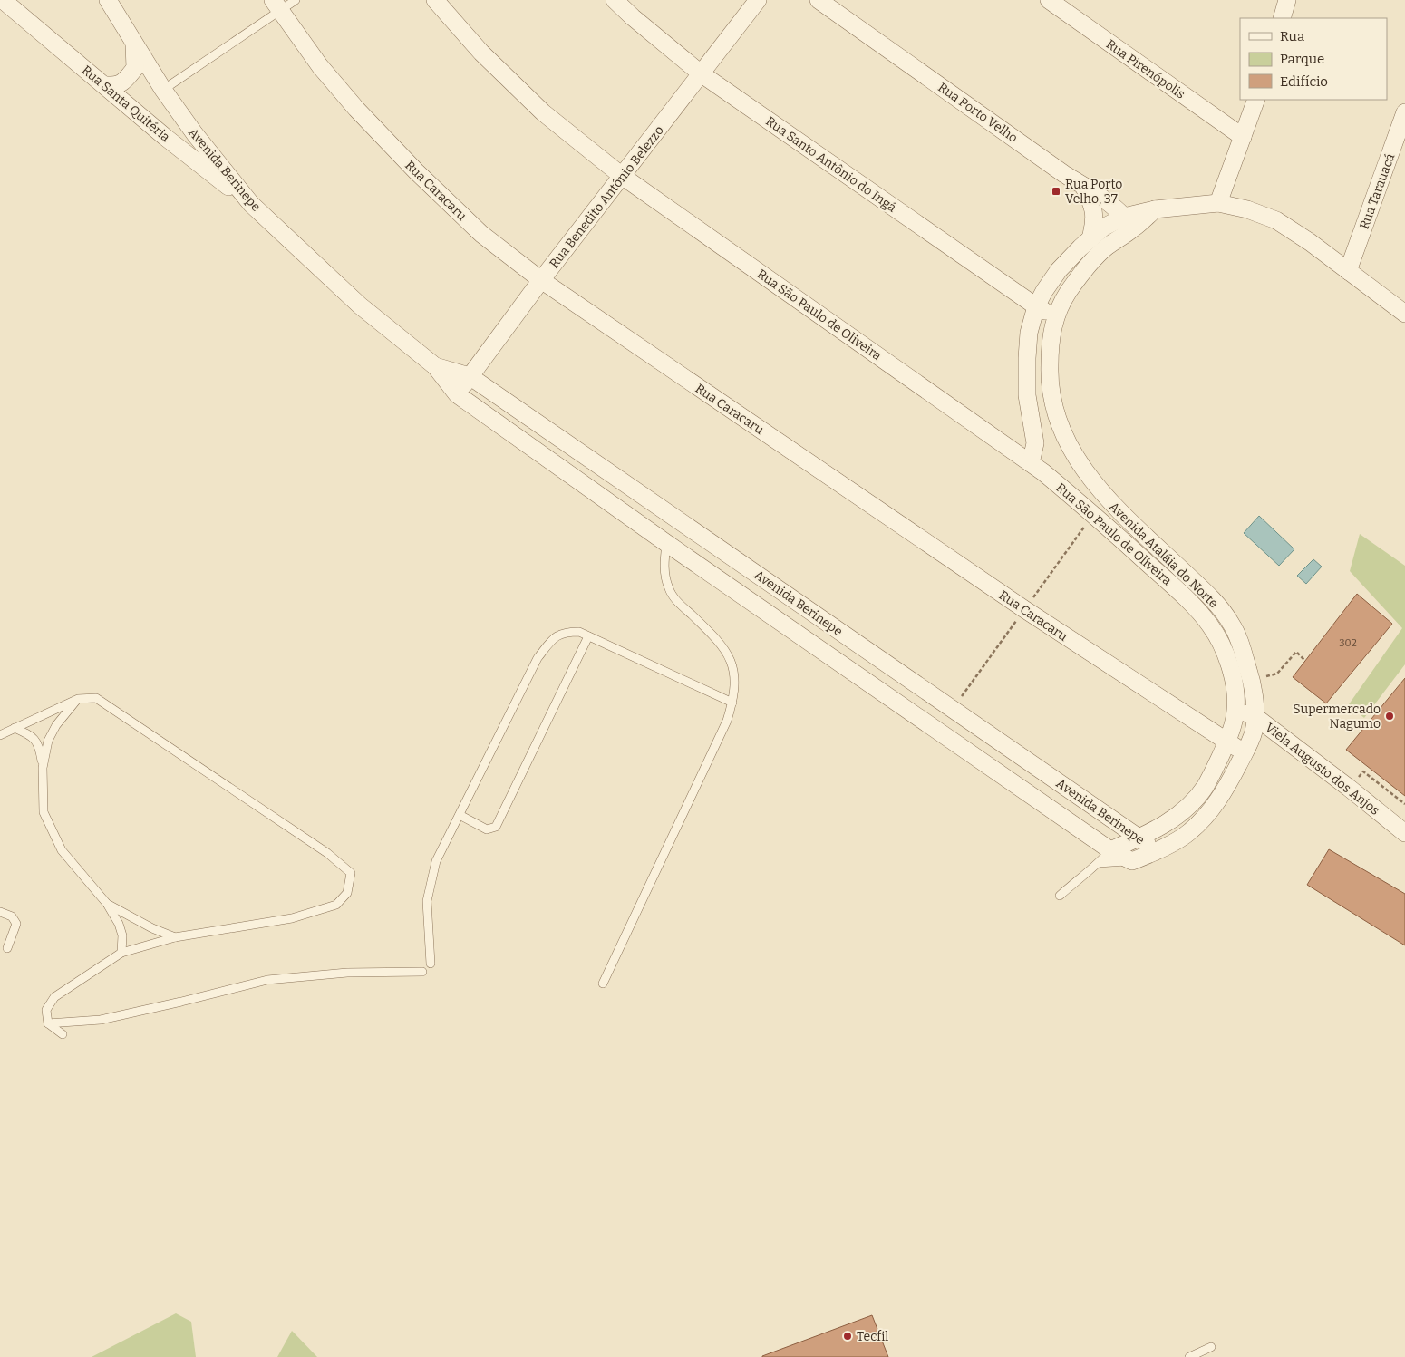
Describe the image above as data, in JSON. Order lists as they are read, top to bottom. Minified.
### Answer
{"streets":{"street":["Rua Pirenópolis","Rua Santa Quitéria","Rua Porto Velho","Rua Santo Antônio do Ingá","Avenida Berinepe","Rua Caracaru","Rua Tarauacá","Rua Benedito Antônio Belezzo","Rua São Paulo de Oliveira","Avenida Ataláia do Norte","Viela Augusto dos Anjos"]},"crossings":[["Rua Santa Quitéria","Avenida Berinepe"],["Rua Porto Velho","Avenida Ataláia do Norte"],["Rua Santo Antônio do Ingá","Rua Benedito Antônio Belezzo"],["Rua Santo Antônio do Ingá","Avenida Ataláia do Norte"],["Avenida Berinepe","Rua Benedito Antônio Belezzo"],["Avenida Berinepe","Avenida Ataláia do Norte"],["Rua Caracaru","Rua Benedito Antônio Belezzo"],["Rua Caracaru","Avenida Ataláia do Norte"],["Rua Tarauacá","Avenida Ataláia do Norte"],["Rua Benedito Antônio Belezzo","Rua São Paulo de Oliveira"],["Rua São Paulo de Oliveira","Avenida Ataláia do Norte"],["Avenida Ataláia do Norte","Viela Augusto dos Anjos"]],"places":{"transit":["Rua Porto Velho, 37"],"other":["Supermercado Nagumo","Tecfil"]},"house_numbers":["302"],"legend":["Rua","Parque","Edifício"]}
